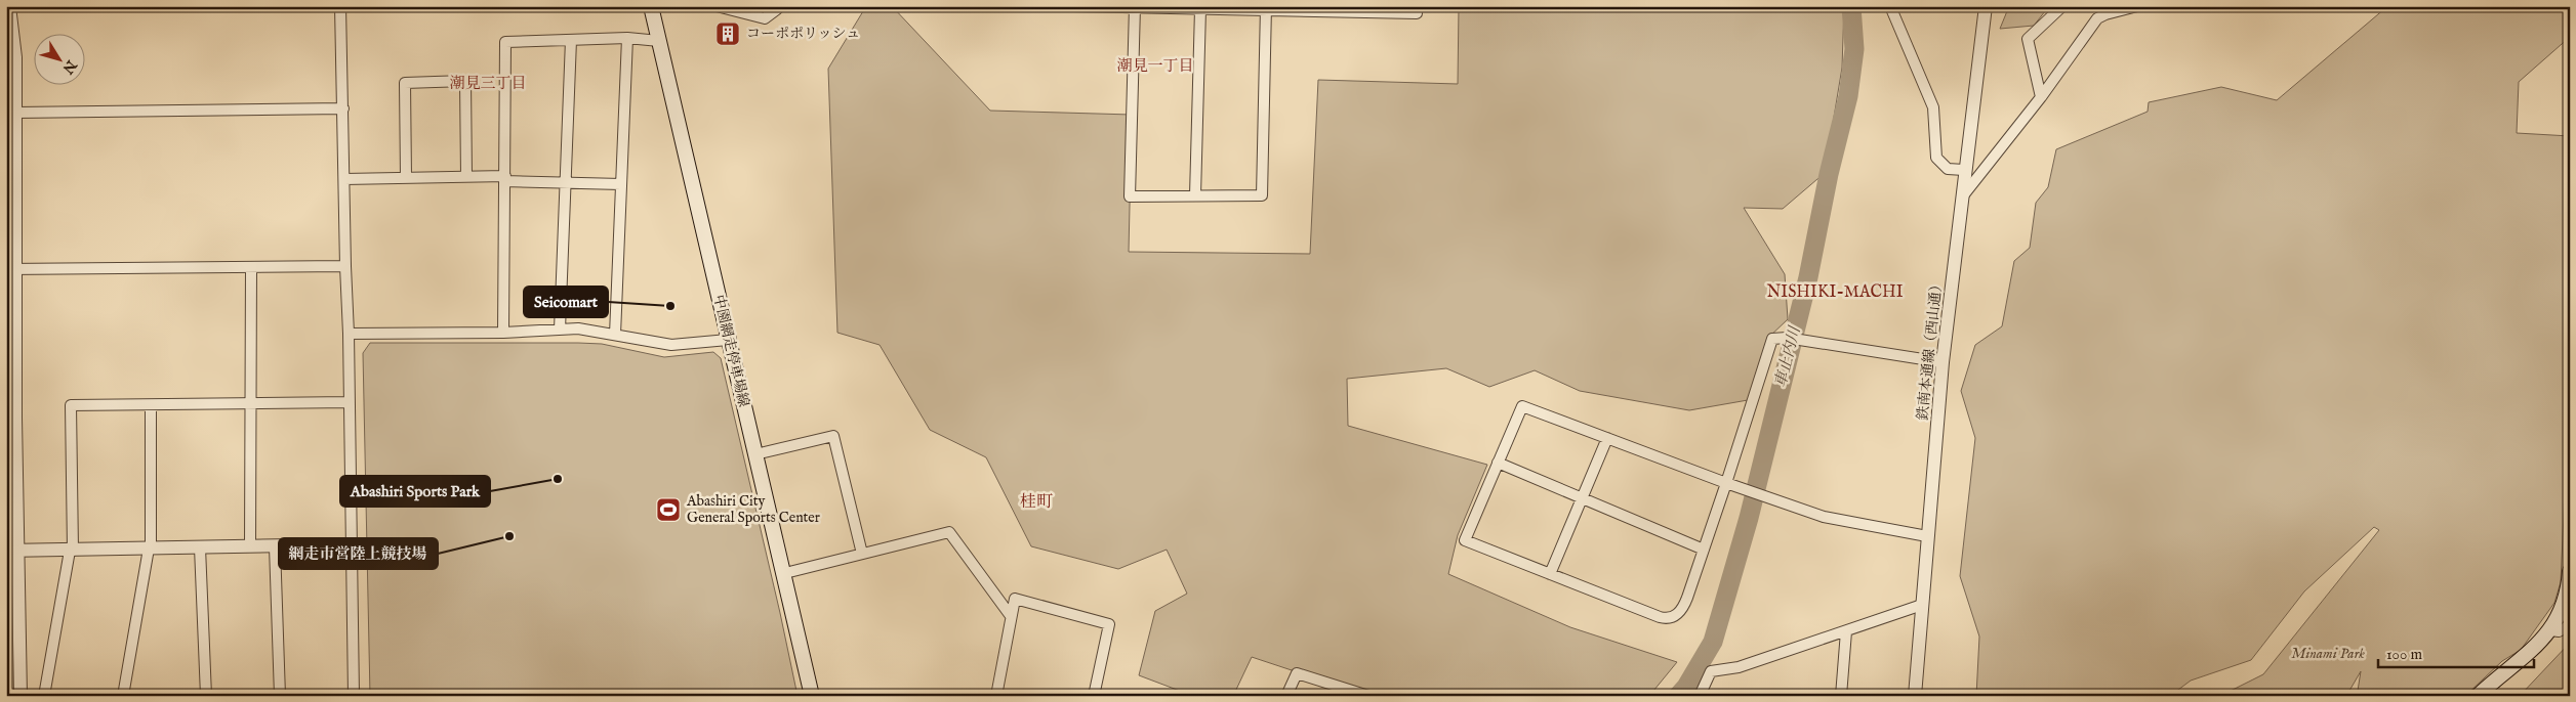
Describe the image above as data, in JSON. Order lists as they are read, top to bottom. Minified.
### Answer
{"streets":{"main road":["中園網走停車場線"],"street":["鉄南本通線（西山通）"]},"districts":["潮見一丁目","潮見三丁目","NISHIKI-MACHI","桂町"],"water":["車止内川"],"parks":["Minami Park"],"places":{"building":["コーポポリッシュ"],"other":["Seicomart","Abashiri Sports Park","網走市営陸上競技場"],"sports":["Abashiri City General Sports Center"]},"scale_bar":"100 m","north":"bottom right"}
